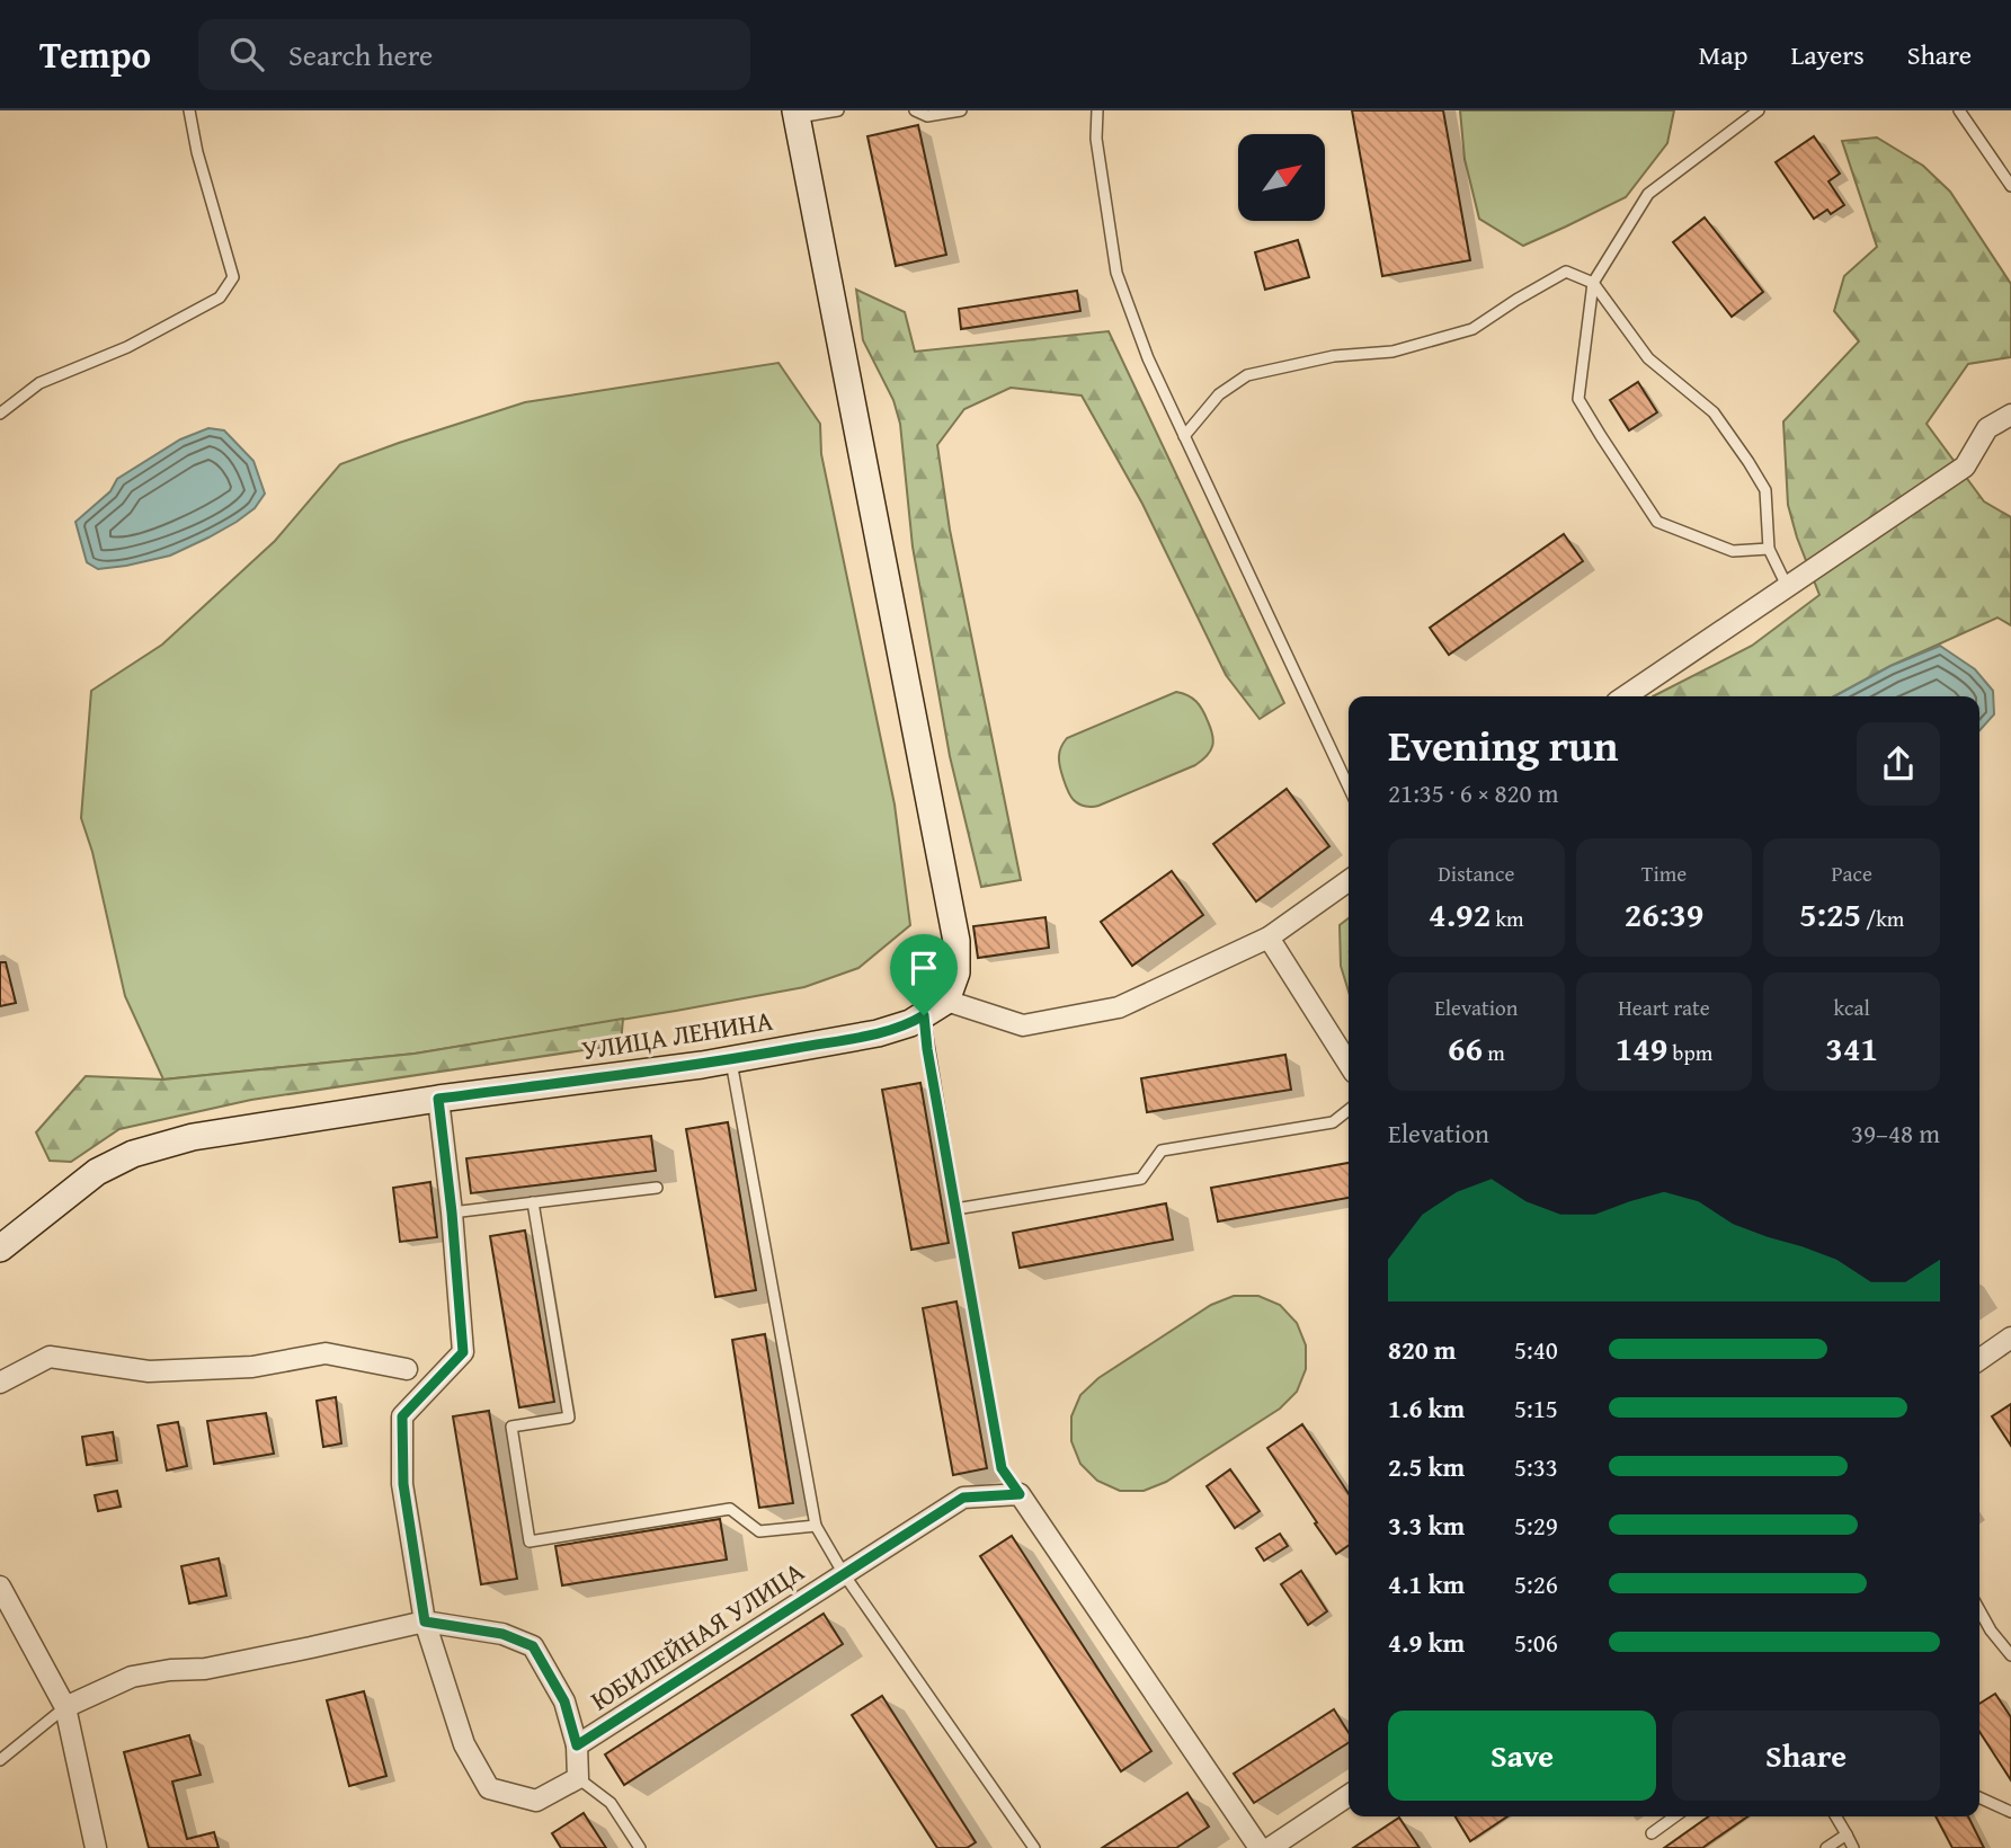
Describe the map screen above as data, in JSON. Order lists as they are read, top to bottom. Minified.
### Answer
{"streets":{"street":["УЛИЦА ЛЕНИНА","ЮБИЛЕЙНАЯ УЛИЦА"]},"north":"top right","page":{"header":"Tempo","search":"Search here","nav":["Map","Layers","Share"],"heading":["Evening run","21:35 · 6 × 820 m"],"stats":[["Distance","4.92 km"],["Time","26:39"],["Pace","5:25 /km"],["Elevation","66 m"],["Heart rate","149 bpm"],["kcal","341"]],"chart":["Elevation","39–48 m"],"list":[{"name":"820 m","note":"5:40"},{"name":"1.6 km","note":"5:15"},{"name":"2.5 km","note":"5:33"},{"name":"3.3 km","note":"5:29"},{"name":"4.1 km","note":"5:26"},{"name":"4.9 km","note":"5:06"}],"buttons":["Save","Share"]}}
